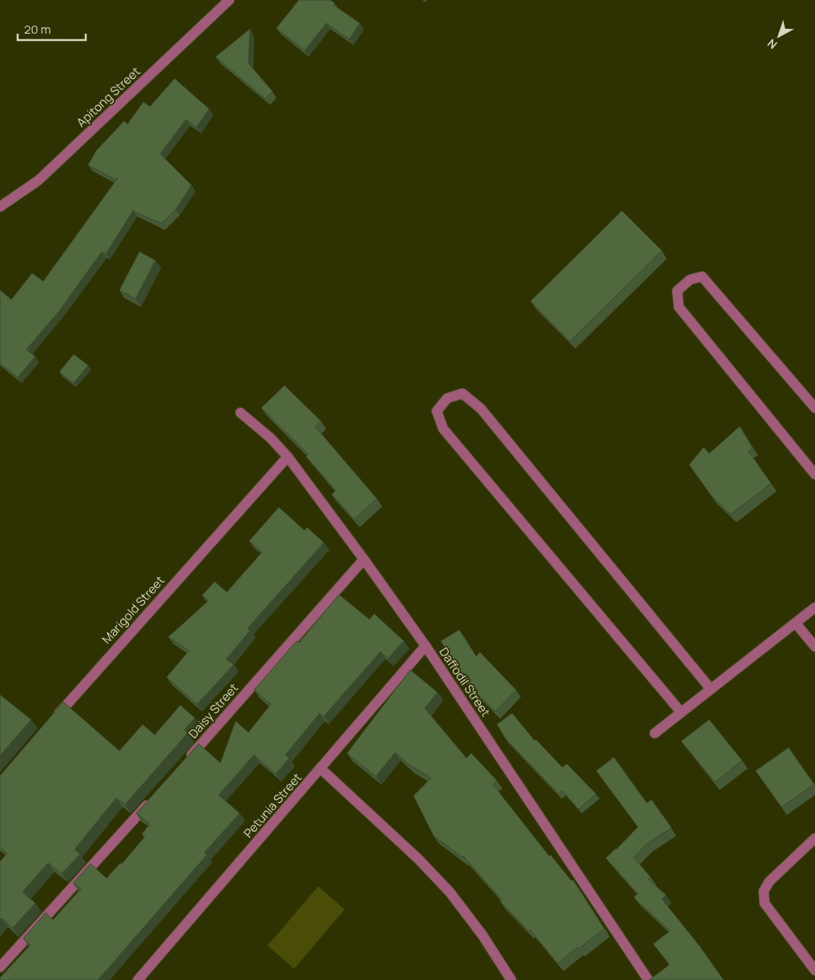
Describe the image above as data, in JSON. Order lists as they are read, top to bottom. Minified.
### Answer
{"streets":{"street":["Apitong Street","Marigold Street","Daffodil Street","Daisy Street","Petunia Street"]},"crossings":[["Marigold Street","Daffodil Street"],["Daffodil Street","Daisy Street"],["Daffodil Street","Petunia Street"]],"scale_bar":"20 m","north":"bottom left"}
